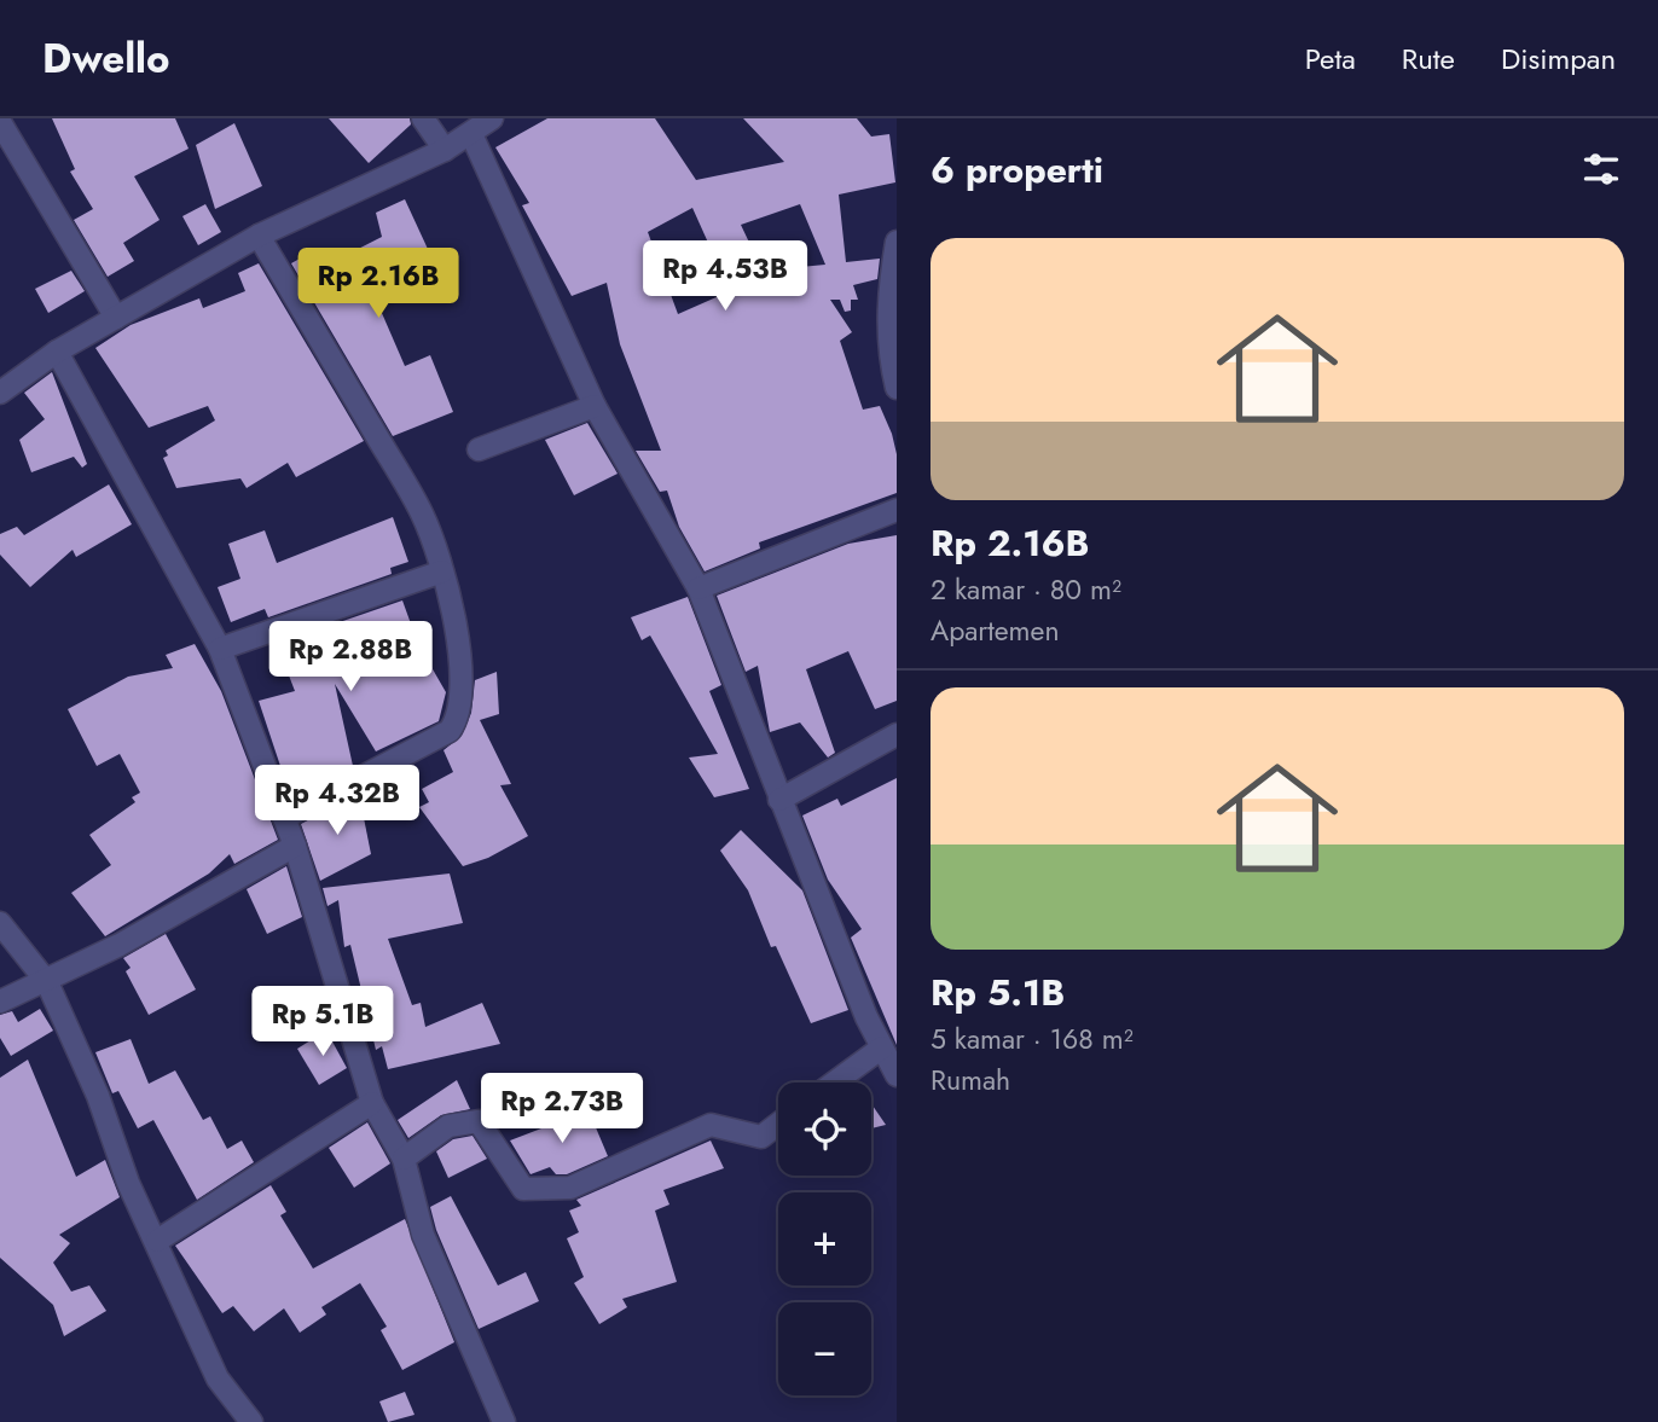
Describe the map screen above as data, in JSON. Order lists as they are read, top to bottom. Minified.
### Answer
{"page":{"header":"Dwello","nav":["Peta","Rute","Disimpan"],"heading":"6 properti","list":[{"name":"Rp 2.16B","note":"2 kamar · 80 m² · Apartemen"},{"name":"Rp 5.1B","note":"5 kamar · 168 m² · Rumah"}],"price":["Rp 4.53B","Rp 2.16B","Rp 2.88B","Rp 4.32B","Rp 5.1B","Rp 2.73B"],"map_buttons":["+","−"]}}
